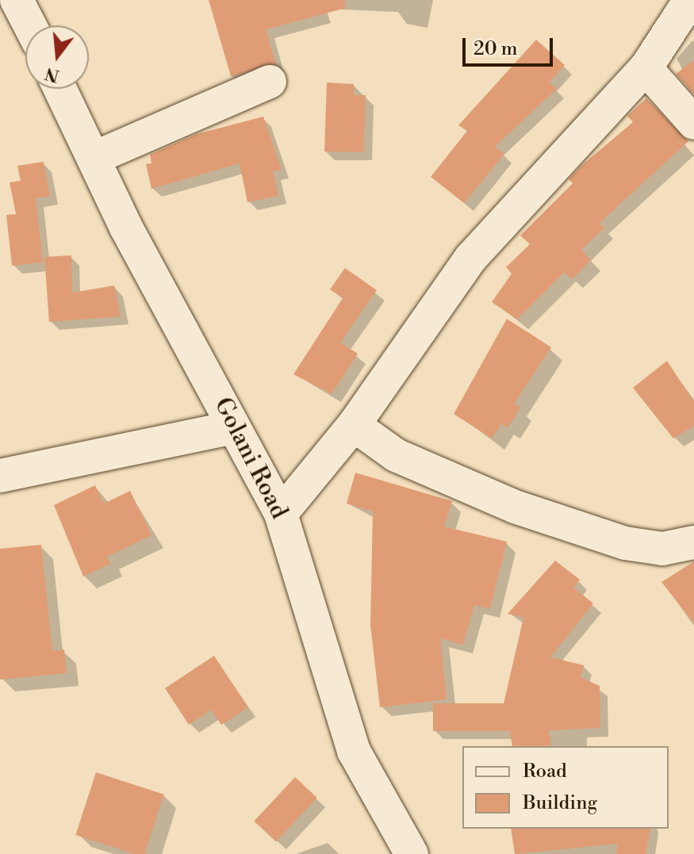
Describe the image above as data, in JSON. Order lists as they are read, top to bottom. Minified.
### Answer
{"streets":{"street":["Golani Road"]},"legend":["Road","Building"],"scale_bar":"20 m","north":"bottom"}
